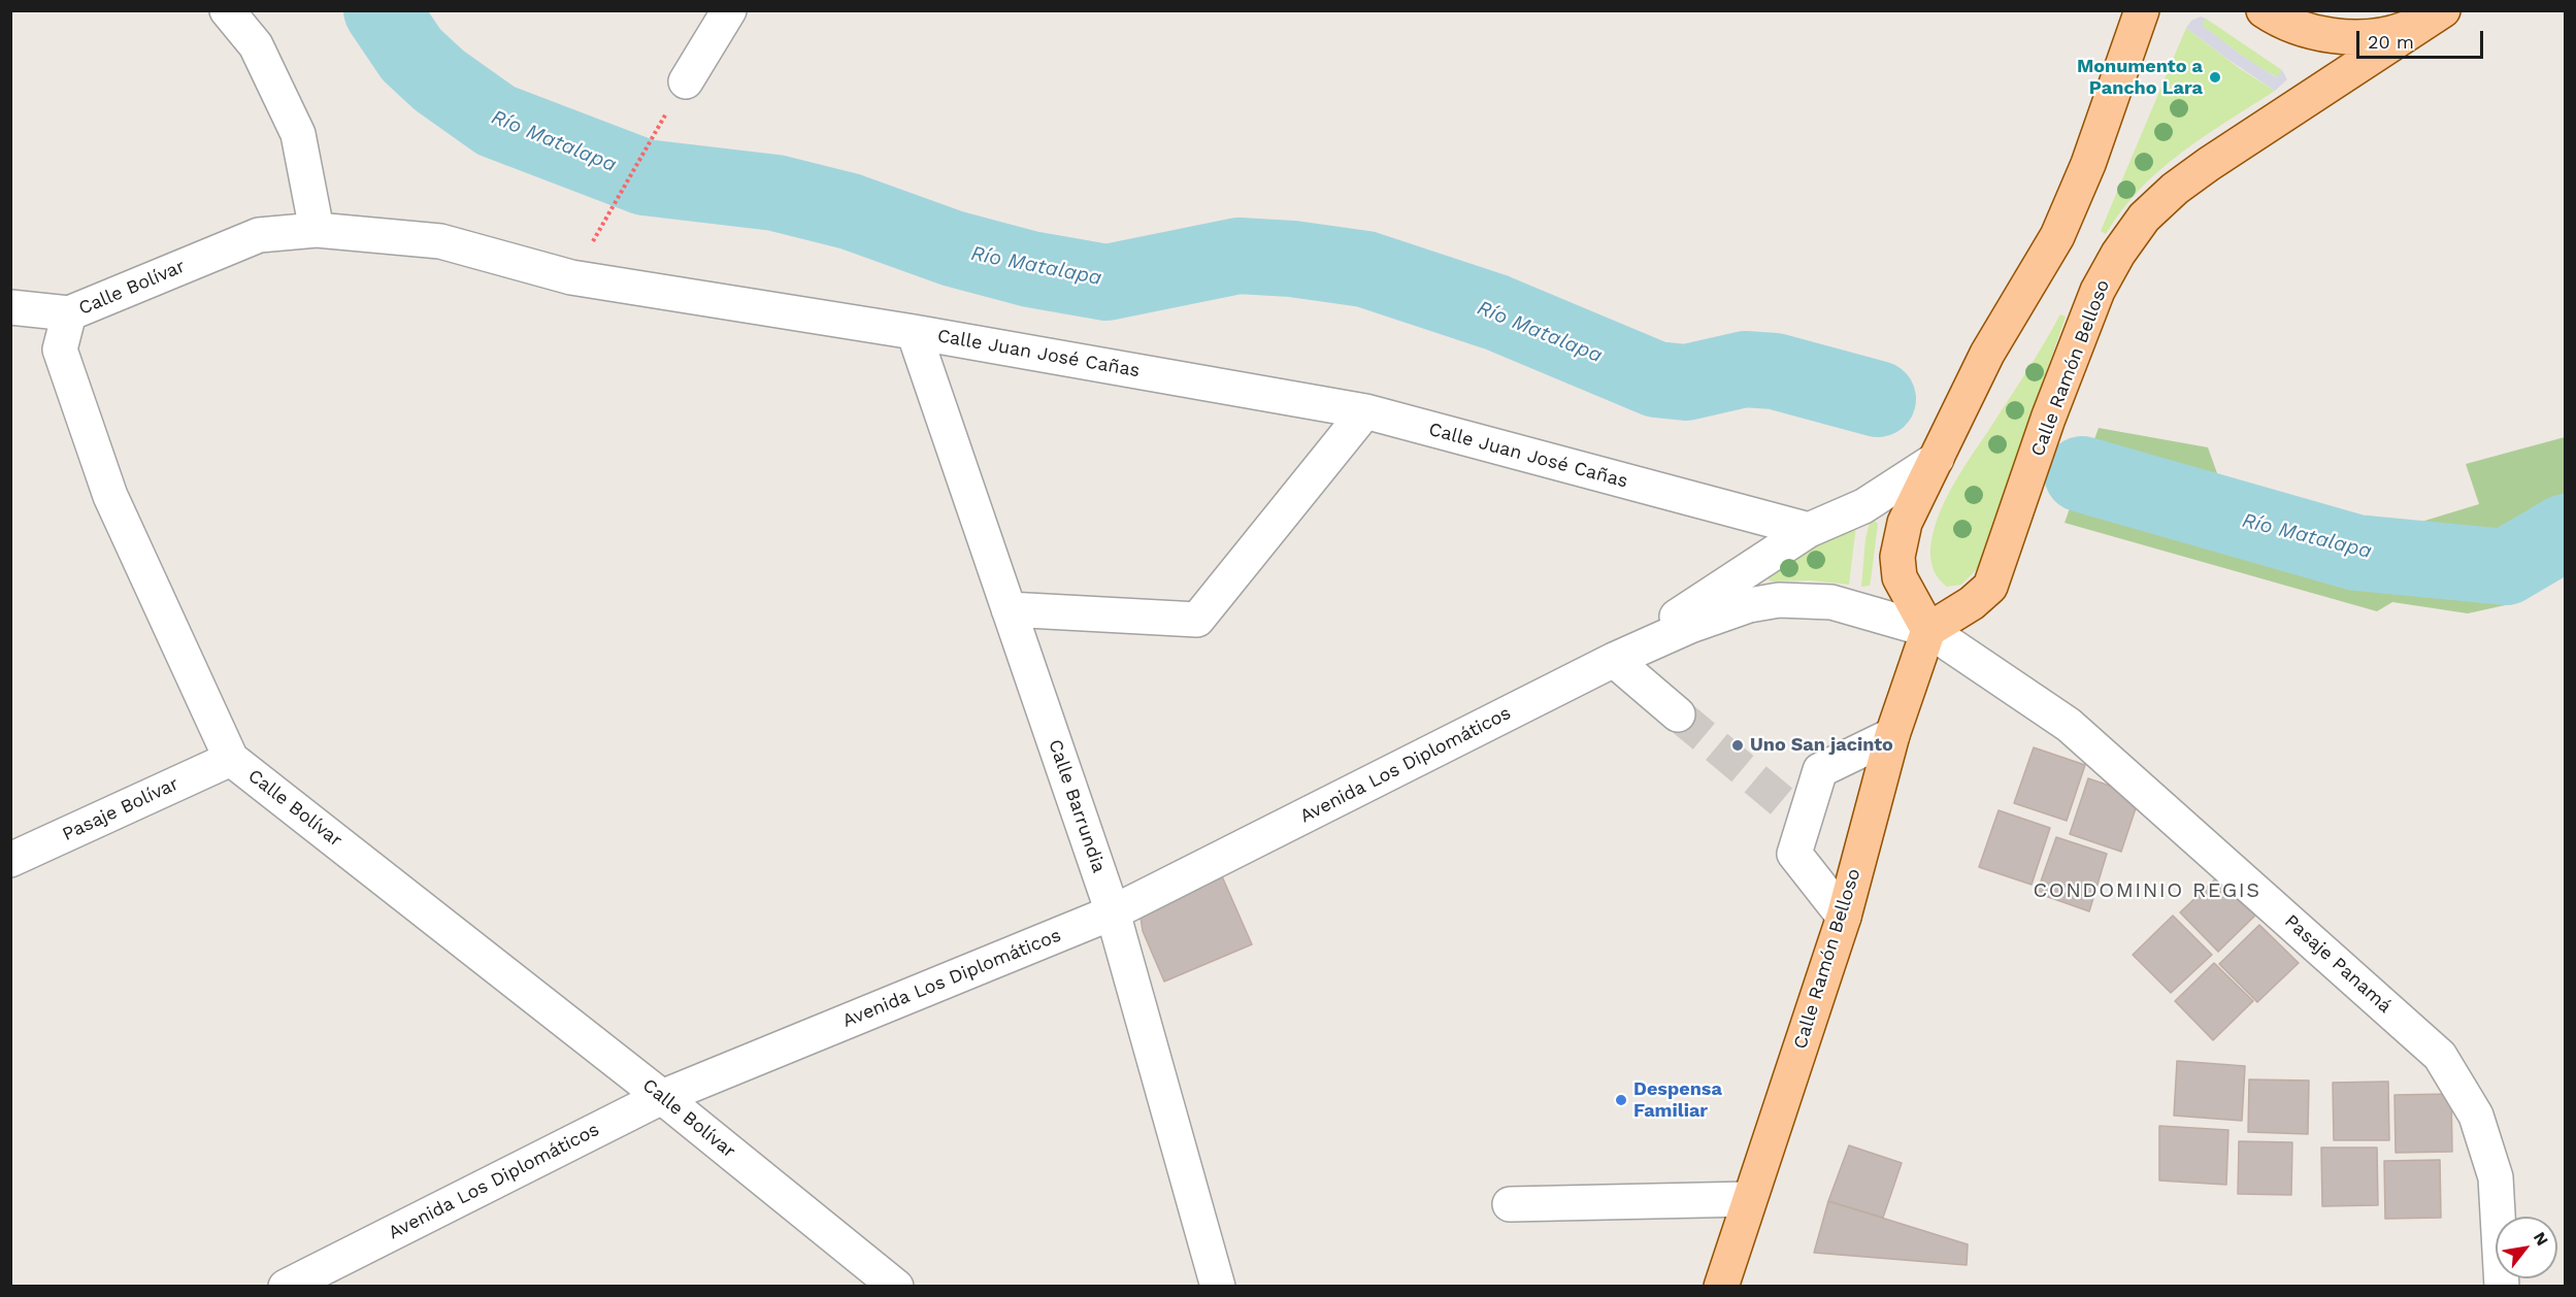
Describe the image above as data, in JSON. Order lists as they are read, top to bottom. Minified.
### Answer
{"streets":{"main road":["Calle Ramón Belloso"],"street":["Calle Bolívar","Calle Juan José Cañas","Avenida Los Diplomáticos","Calle Barrundia","Pasaje Bolívar","Pasaje Panamá"]},"crossings":[["Calle Bolívar","Calle Juan José Cañas"],["Calle Bolívar","Avenida Los Diplomáticos"],["Calle Bolívar","Pasaje Bolívar"],["Calle Juan José Cañas","Avenida Los Diplomáticos"],["Calle Juan José Cañas","Calle Barrundia"],["Calle Ramón Belloso","Avenida Los Diplomáticos"],["Calle Ramón Belloso","Pasaje Panamá"],["Avenida Los Diplomáticos","Calle Barrundia"],["Avenida Los Diplomáticos","Pasaje Panamá"]],"districts":["CONDOMINIO REGIS"],"water":["Río Matalapa"],"places":["Monumento a Pancho Lara","Uno San jacinto","Despensa Familiar"],"scale_bar":"20 m","north":"top right"}
